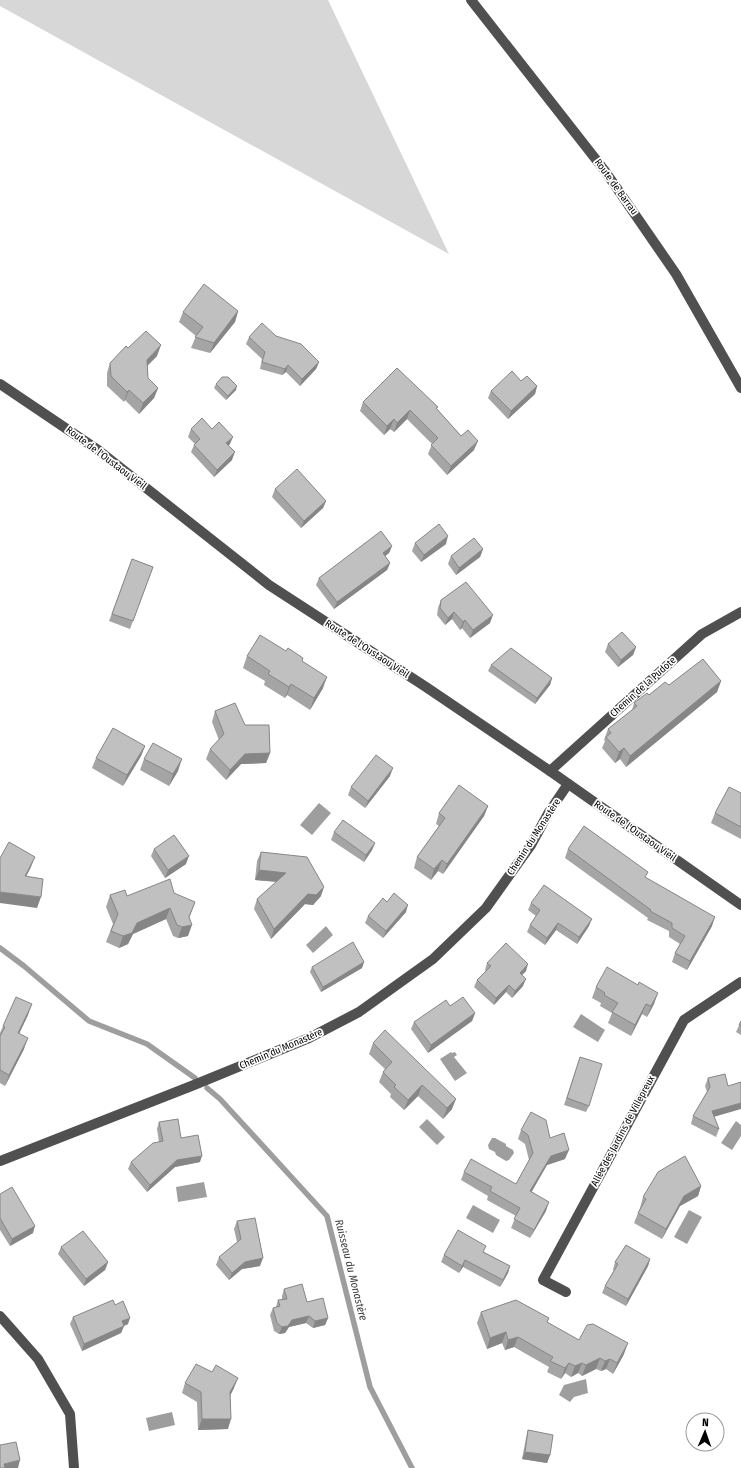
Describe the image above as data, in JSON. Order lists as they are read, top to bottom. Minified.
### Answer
{"streets":{"street":["Route de Barrau","Route de l'Oustaou Vieil","Chemin de la Pudote","Chemin du Monastère","Allée des Jardins de Villepreux"]},"crossings":[["Route de l'Oustaou Vieil","Chemin de la Pudote"],["Route de l'Oustaou Vieil","Chemin du Monastère"]],"water":["Ruisseau du Monastère"],"north":"top"}
